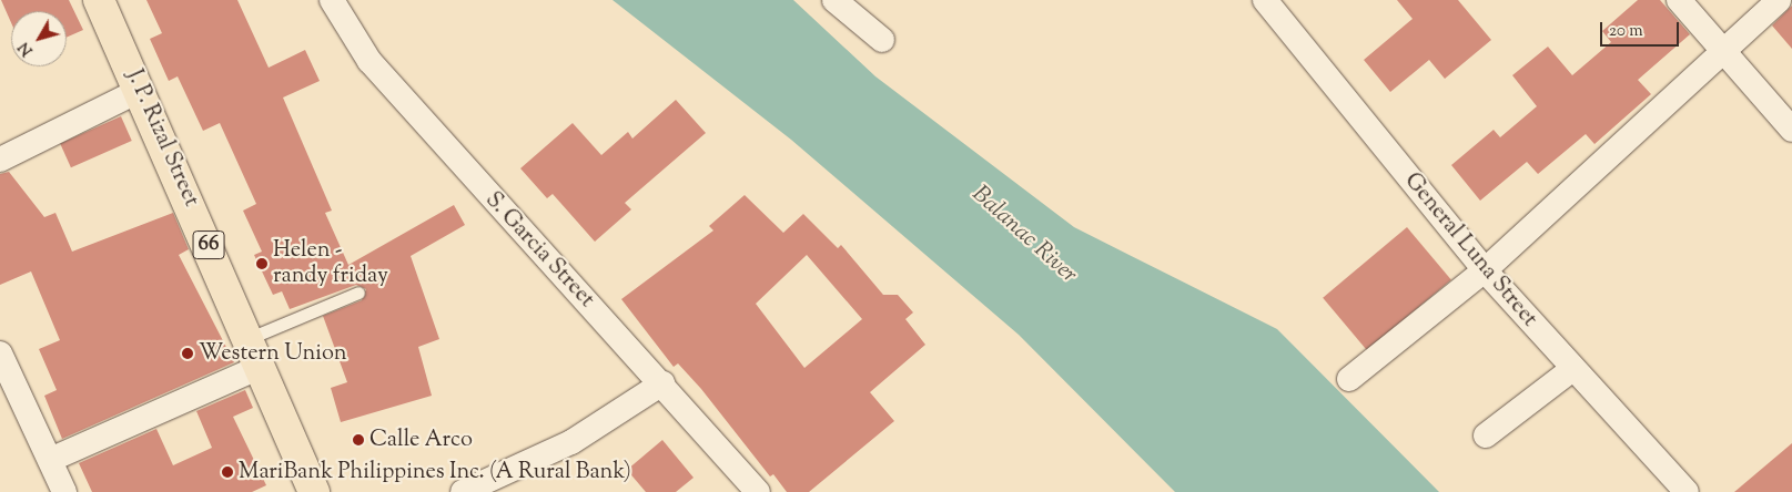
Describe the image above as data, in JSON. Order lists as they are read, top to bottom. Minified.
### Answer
{"streets":{"main road":["J. P. Rizal Street","66"],"street":["S. Garcia Street","General Luna Street"]},"water":["Balanac River"],"places":["Helen - randy friday","Western Union","Calle Arco","MariBank Philippines Inc. (A Rural Bank)"],"scale_bar":"20 m","north":"bottom left"}
